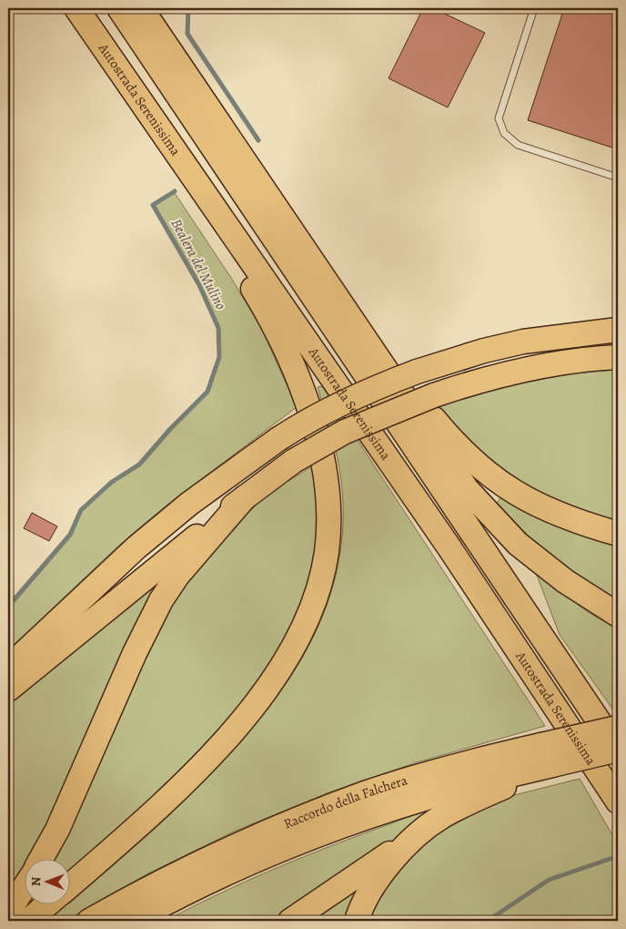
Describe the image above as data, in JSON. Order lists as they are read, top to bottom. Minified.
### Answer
{"streets":{"highway":["Autostrada Serenissima","Raccordo della Falchera"]},"crossings":[["Autostrada Serenissima","Raccordo della Falchera"]],"water":["Bealera del Mulino"],"north":"left"}
